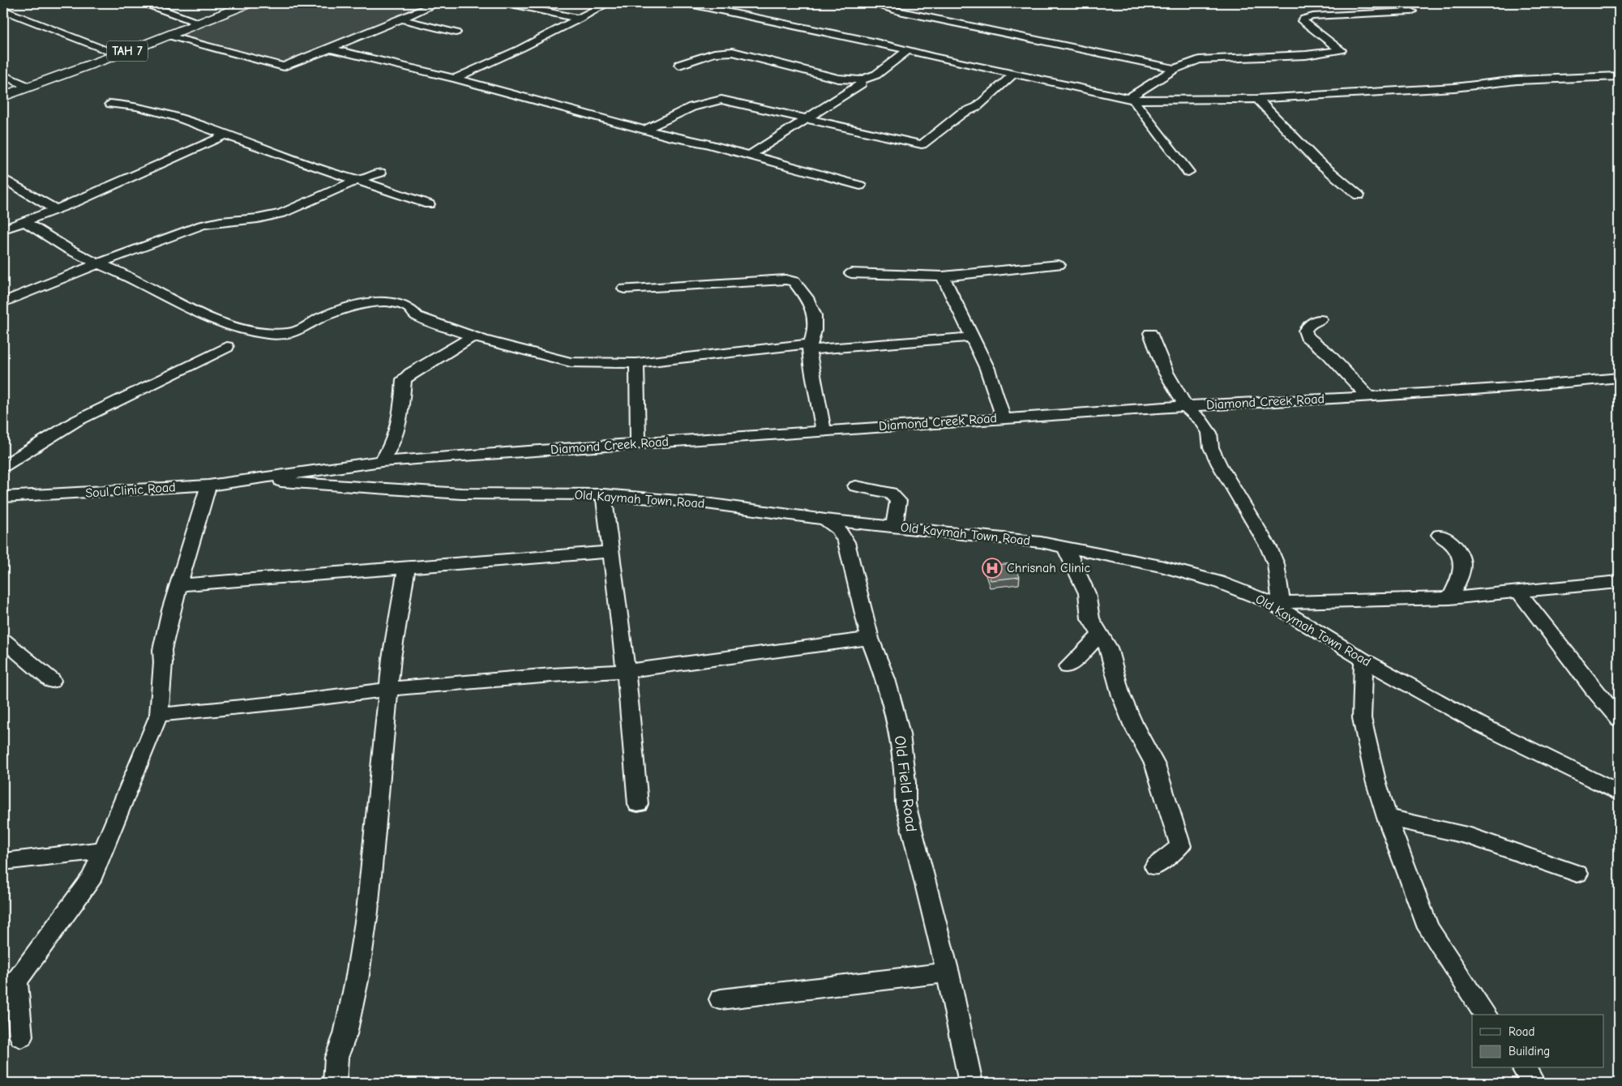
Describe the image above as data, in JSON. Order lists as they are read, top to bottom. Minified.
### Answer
{"streets":{"highway":["TAH 7"],"street":["Diamond Creek Road","Soul Clinic Road","Old Kaymah Town Road","Old Field Road"]},"crossings":[["Diamond Creek Road","Soul Clinic Road"],["Diamond Creek Road","Old Kaymah Town Road"],["Soul Clinic Road","Old Kaymah Town Road"],["Old Kaymah Town Road","Old Field Road"]],"places":{"hospital":["Chrisnah Clinic"]},"legend":["Road","Building"]}
